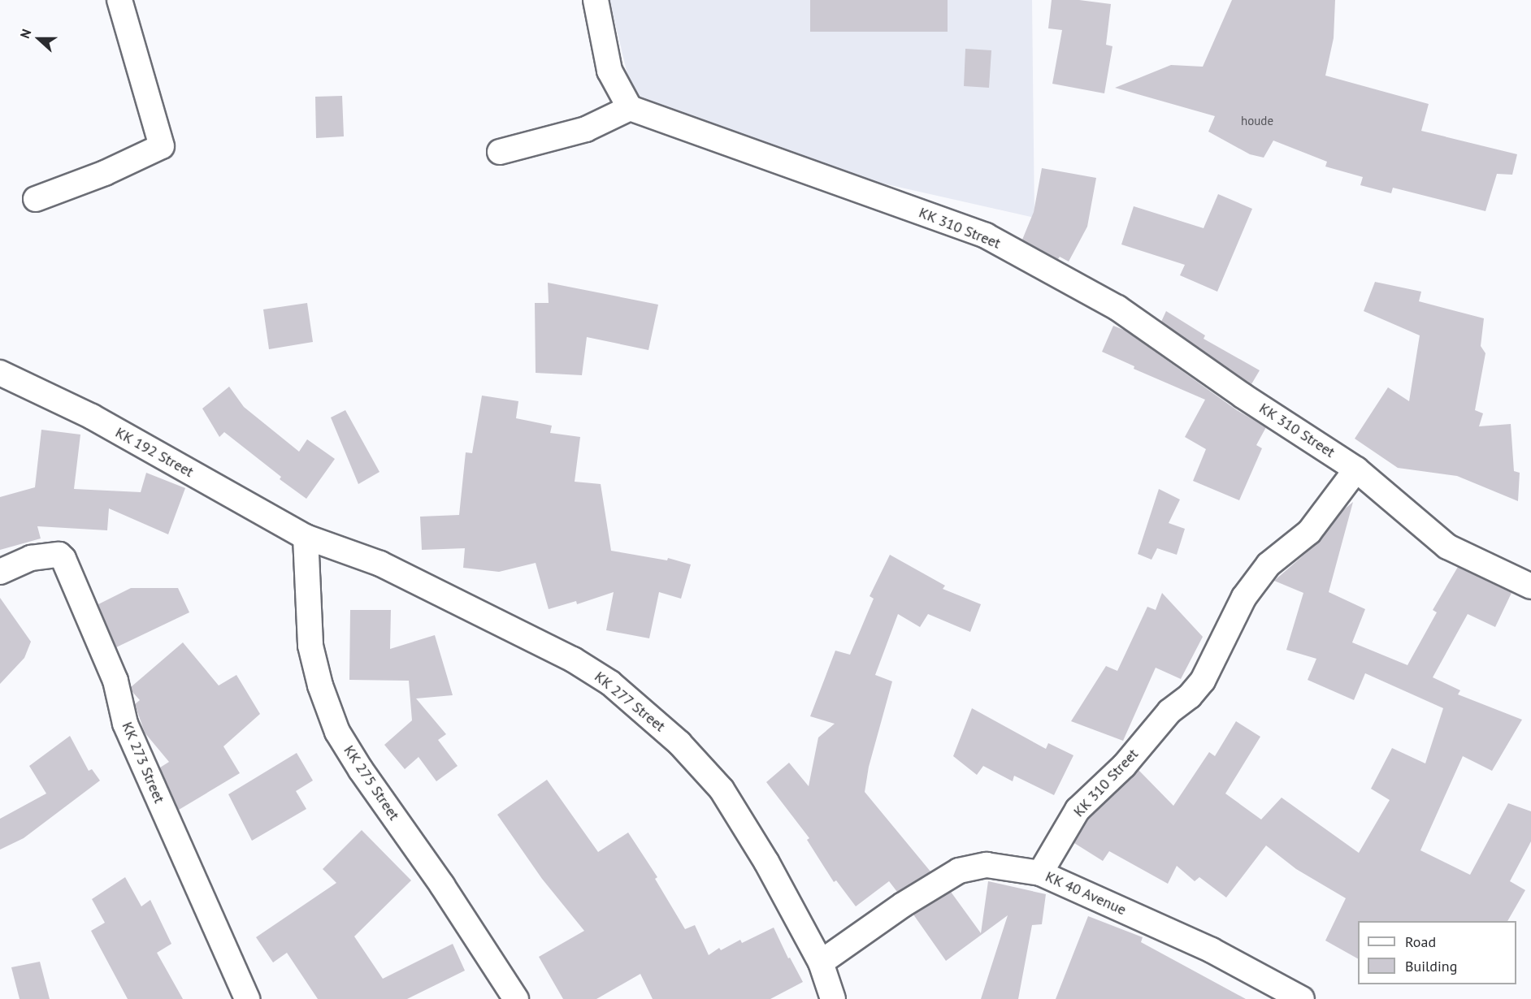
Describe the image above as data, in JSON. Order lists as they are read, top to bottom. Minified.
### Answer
{"streets":{"street":["KK 310 Street","KK 192 Street","KK 277 Street","KK 273 Street","KK 275 Street","KK 40 Avenue"]},"crossings":[["KK 310 Street","KK 40 Avenue"],["KK 192 Street","KK 277 Street"],["KK 192 Street","KK 275 Street"],["KK 277 Street","KK 275 Street"],["KK 277 Street","KK 40 Avenue"]],"house_numbers":["houde"],"legend":["Road","Building"],"north":"left"}
